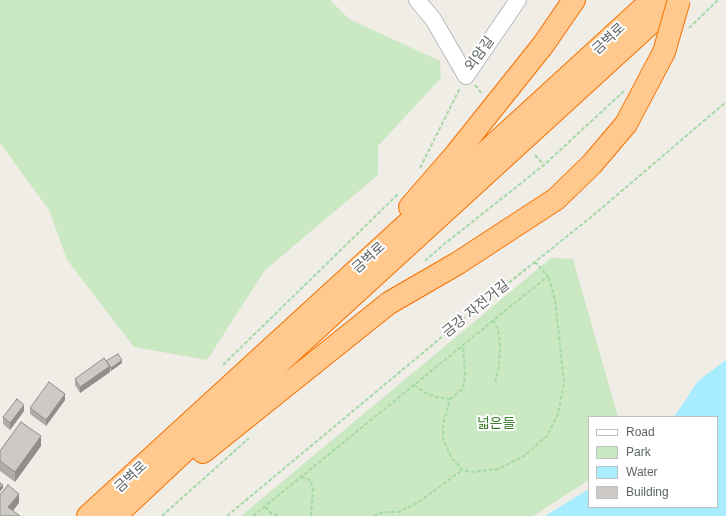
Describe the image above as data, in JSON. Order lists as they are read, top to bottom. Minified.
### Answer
{"streets":{"highway":["금벽로"],"street":["외암길"],"path":["금강 자전거길"]},"parks":["넓은들"],"legend":["Road","Park","Water","Building"]}
